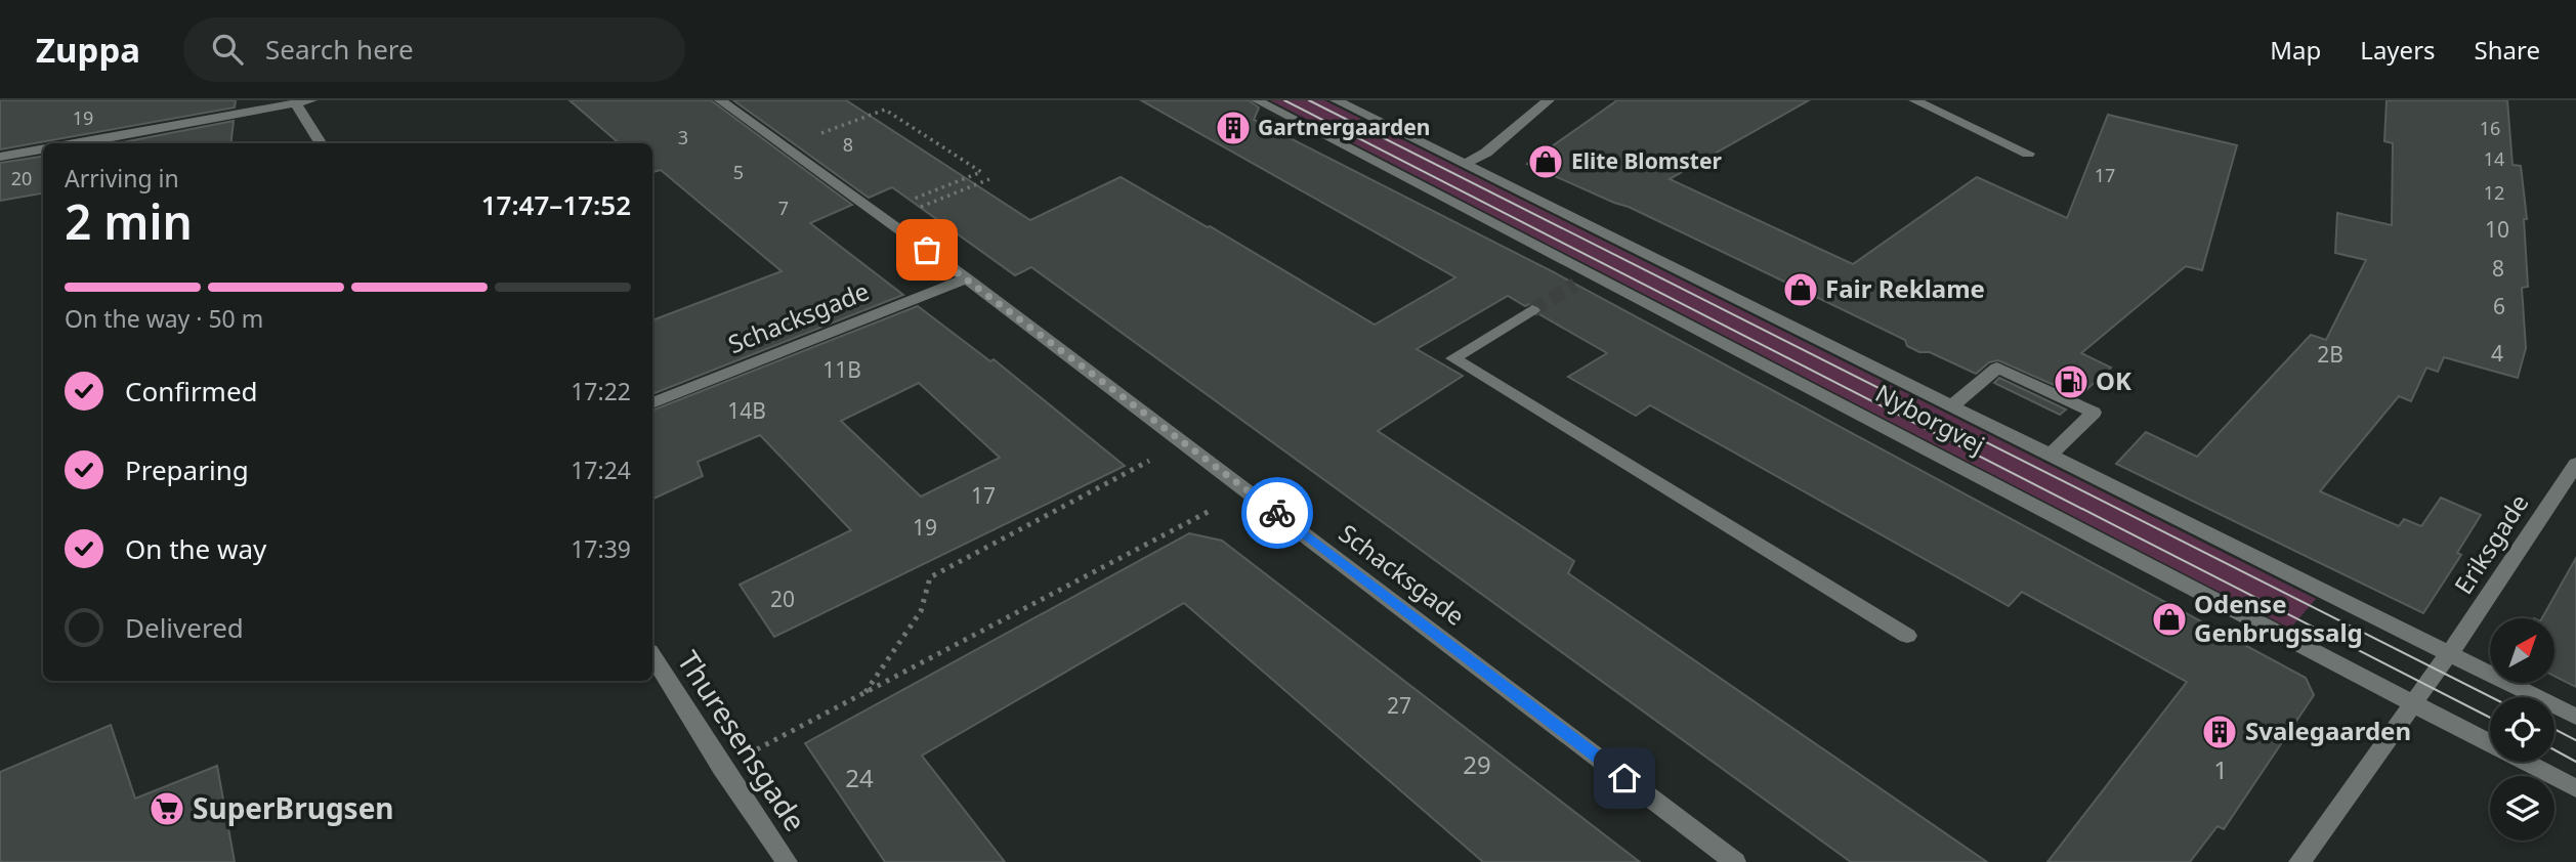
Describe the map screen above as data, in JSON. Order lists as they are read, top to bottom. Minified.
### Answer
{"streets":{"street":["Schacksgade","Nyborgvej","Eriksgade","Thuresensgade"]},"crossings":[["Nyborgvej","Eriksgade"]],"places":{"building":["Gartnergaarden","Svalegaarden"],"shop":["Elite Blomster","Fair Reklame","Odense Genbrugssalg"],"fuel station":["OK"],"supermarket":["SuperBrugsen"]},"house_numbers":["19","16","3","8","14","5","17","20","12","7","10","8","6","4","2B","11B","14B","17","19","20","27","29","1","24"],"north":"top right","page":{"header":"Zuppa","search":"Search here","nav":["Map","Layers","Share"],"heading":["2 min","Arriving in","17:47–17:52"],"bar":"On the way · 50 m","list":[["Confirmed","17:22"],["Preparing","17:24"],["On the way","17:39"],"Delivered"]}}
